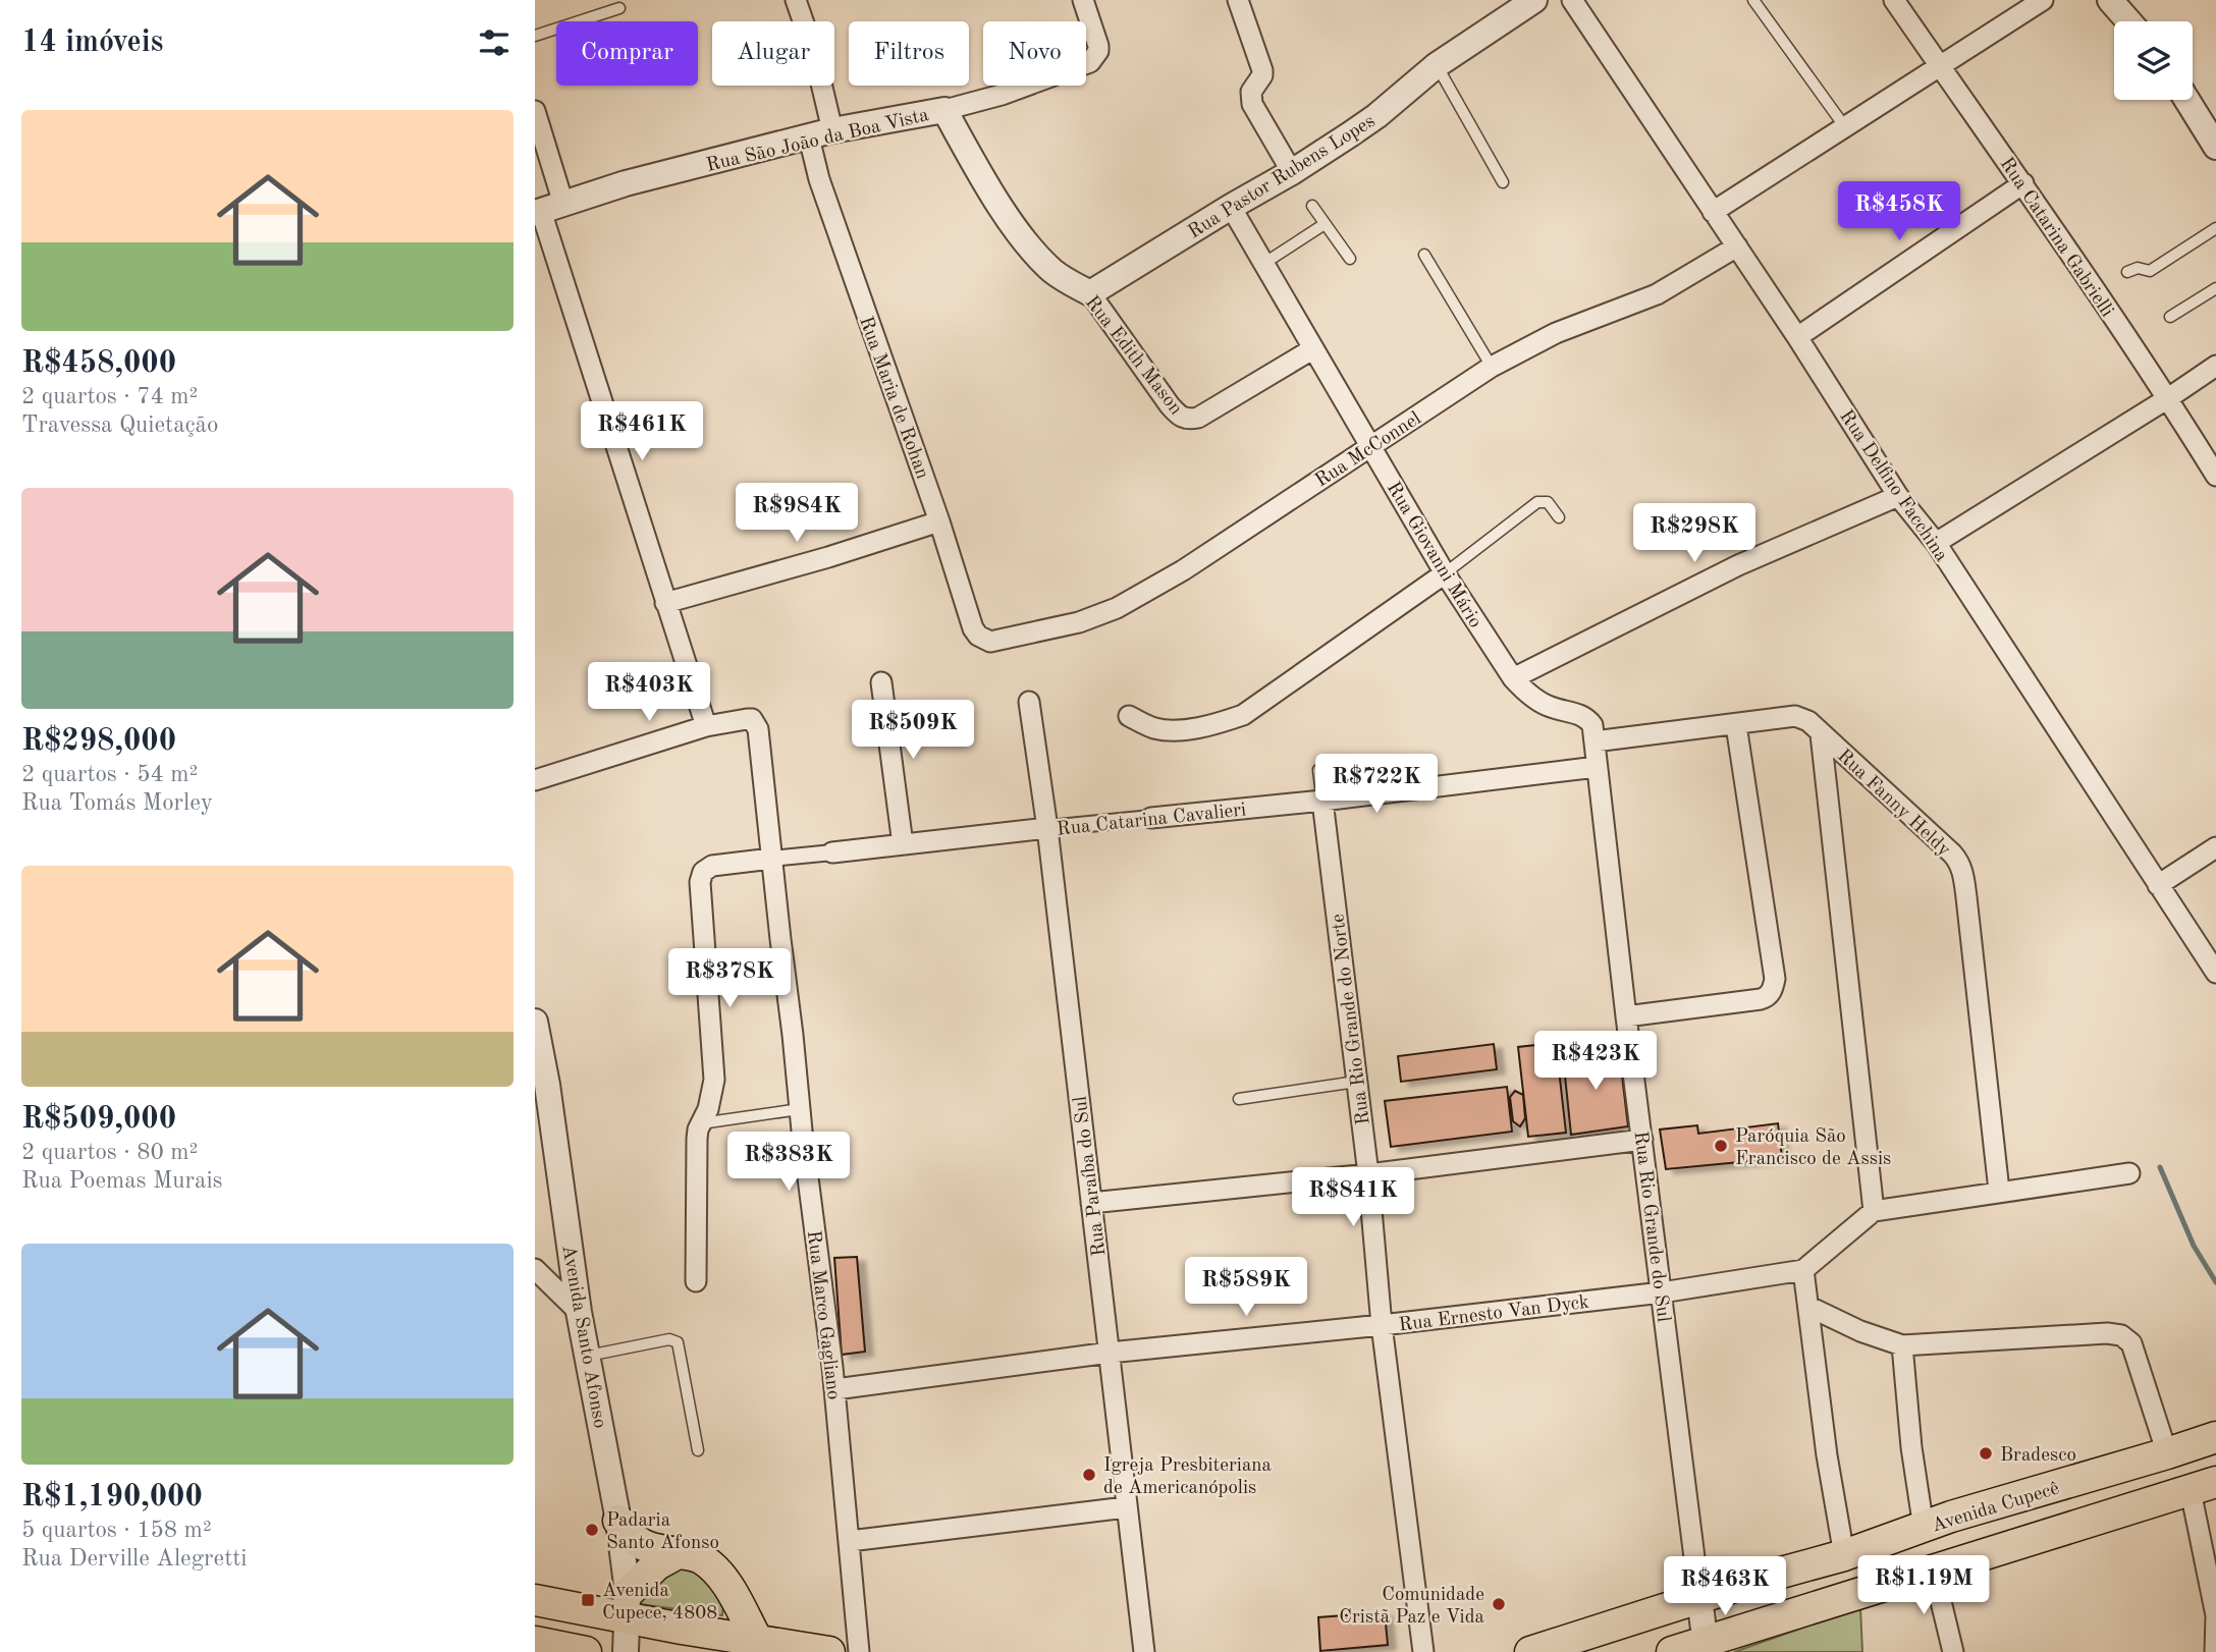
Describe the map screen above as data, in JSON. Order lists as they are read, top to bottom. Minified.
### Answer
{"streets":{"main road":["Avenida Cupecê"],"street":["Rua São João da Boa Vista","Rua Pastor Rubens Lopes","Rua Catarina Gabrielli","Rua Edith Mason","Rua Maria de Rohan","Rua McConnel","Rua Delfino Facchina","Rua Giovanni Mário","Rua Fanny Heldy","Rua Catarina Cavalieri","Rua Rio Grande do Norte","Rua Paraíba do Sul","Rua Rio Grande do Sul","Rua Ernesto Van Dyck","Rua Marco Gagliano","Avenida Santo Afonso"]},"crossings":[["Rua São João da Boa Vista","Rua Edith Mason"],["Rua São João da Boa Vista","Rua Maria de Rohan"],["Rua Pastor Rubens Lopes","Rua Edith Mason"],["Rua Pastor Rubens Lopes","Rua Giovanni Mário"],["Rua Edith Mason","Rua Giovanni Mário"],["Rua Maria de Rohan","Rua McConnel"],["Rua McConnel","Rua Delfino Facchina"],["Rua McConnel","Rua Giovanni Mário"],["Rua Giovanni Mário","Rua Rio Grande do Sul"],["Rua Fanny Heldy","Rua Rio Grande do Sul"],["Rua Catarina Cavalieri","Rua Rio Grande do Norte"],["Rua Catarina Cavalieri","Rua Paraíba do Sul"],["Rua Catarina Cavalieri","Rua Rio Grande do Sul"],["Rua Catarina Cavalieri","Rua Marco Gagliano"],["Rua Rio Grande do Norte","Rua Ernesto Van Dyck"],["Rua Paraíba do Sul","Rua Ernesto Van Dyck"],["Rua Rio Grande do Sul","Rua Ernesto Van Dyck"],["Rua Rio Grande do Sul","Avenida Cupecê"],["Rua Ernesto Van Dyck","Rua Marco Gagliano"]],"places":{"other":["Paróquia São Francisco de Assis","Bradesco","Igreja Presbiteriana de Americanópolis","Padaria Santo Afonso","Comunidade Cristã Paz e Vida"],"transit":["Avenida Cupece, 4808"]},"page":{"heading":"14 imóveis","chip":["Comprar","Alugar","Filtros","Novo"],"list":[{"name":"R$458,000","note":"2 quartos · 74 m² · Travessa Quietação"},{"name":"R$298,000","note":"2 quartos · 54 m² · Rua Tomás Morley"},{"name":"R$509,000","note":"2 quartos · 80 m² · Rua Poemas Murais"},{"name":"R$1,190,000","note":"5 quartos · 158 m² · Rua Derville Alegretti"}],"price":["R$458K","R$461K","R$984K","R$298K","R$403K","R$509K","R$722K","R$378K","R$423K","R$383K","R$841K","R$589K","R$1.19M","R$463K"]}}
